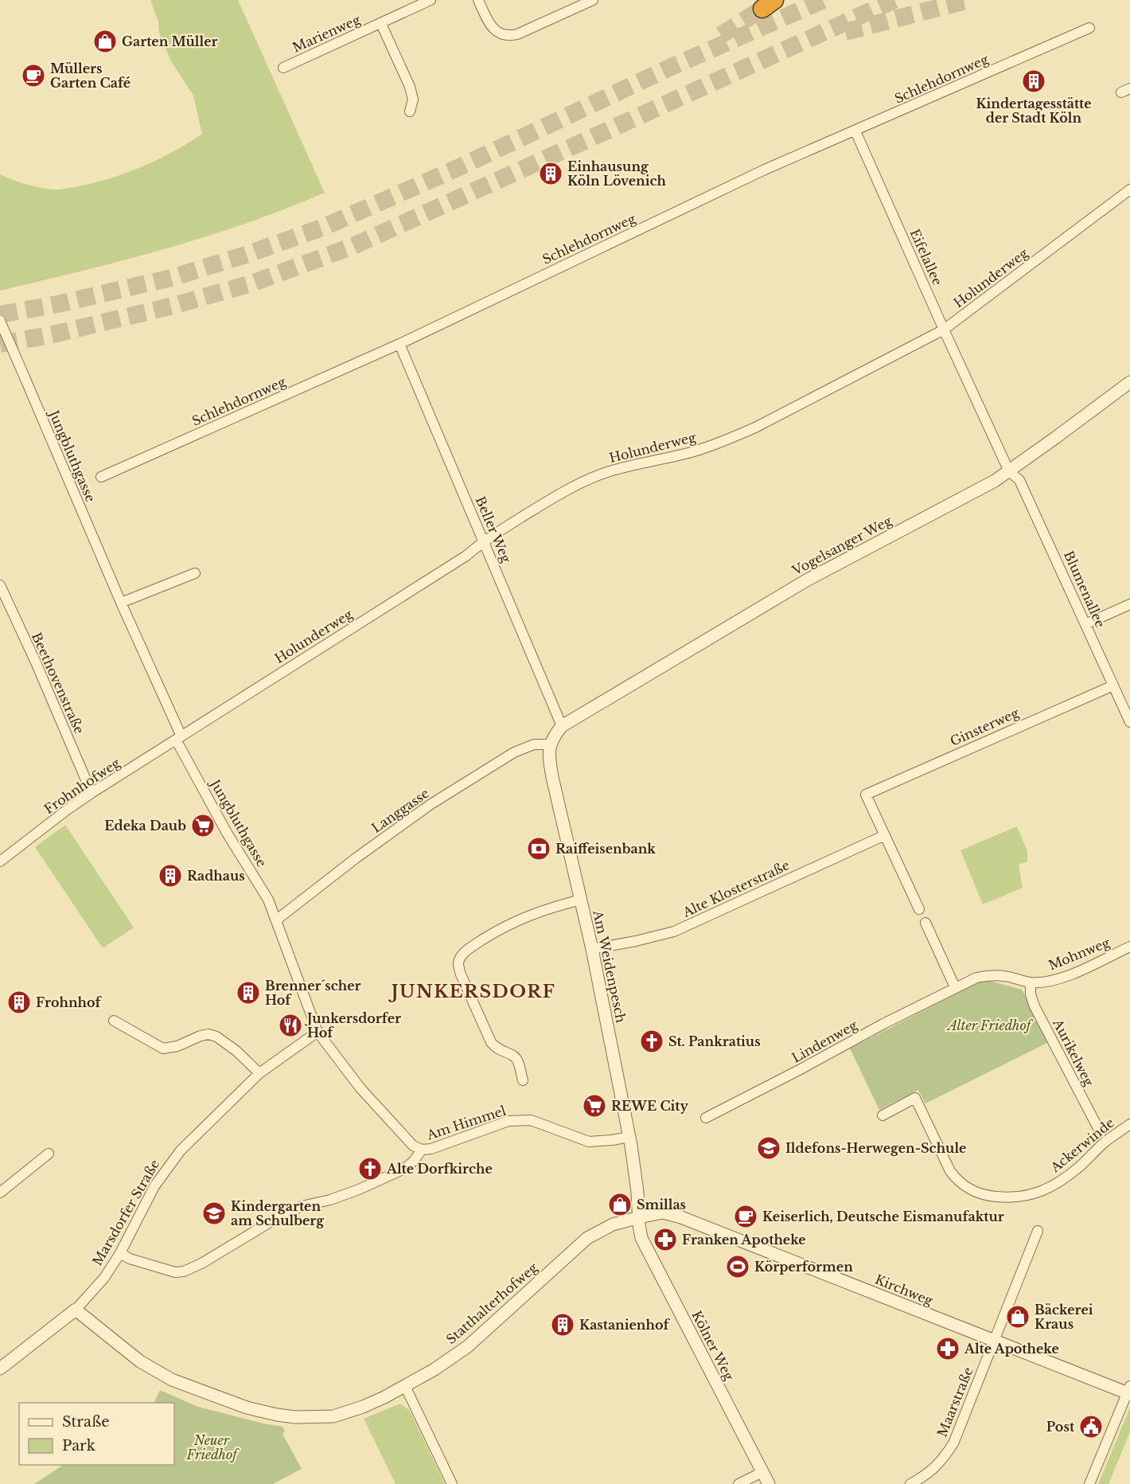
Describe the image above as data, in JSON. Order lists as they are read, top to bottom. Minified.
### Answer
{"streets":{"street":["Marienweg","Schlehdornweg","Eifelallee","Holunderweg","Jungbluthgasse","Beller Weg","Vogelsanger Weg","Blumenallee","Beethovenstraße","Ginsterweg","Frohnhofweg","Langgasse","Alte Klosterstraße","Mohnweg","Am Weidenpesch","Lindenweg","Aurikelweg","Am Himmel","Ackerwinde","Marsdorfer Straße","Kirchweg","Statthalterhofweg","Kölner Weg","Maarstraße"]},"crossings":[["Schlehdornweg","Eifelallee"],["Schlehdornweg","Beller Weg"],["Eifelallee","Holunderweg"],["Eifelallee","Vogelsanger Weg"],["Eifelallee","Blumenallee"],["Holunderweg","Jungbluthgasse"],["Holunderweg","Beller Weg"],["Holunderweg","Frohnhofweg"],["Jungbluthgasse","Frohnhofweg"],["Jungbluthgasse","Langgasse"],["Jungbluthgasse","Am Himmel"],["Jungbluthgasse","Marsdorfer Straße"],["Beller Weg","Vogelsanger Weg"],["Vogelsanger Weg","Blumenallee"],["Blumenallee","Ginsterweg"],["Beethovenstraße","Frohnhofweg"],["Ginsterweg","Alte Klosterstraße"],["Langgasse","Am Weidenpesch"],["Alte Klosterstraße","Am Weidenpesch"],["Mohnweg","Lindenweg"],["Mohnweg","Aurikelweg"],["Am Weidenpesch","Am Himmel"],["Am Weidenpesch","Kirchweg"],["Am Weidenpesch","Statthalterhofweg"],["Am Weidenpesch","Kölner Weg"],["Marsdorfer Straße","Statthalterhofweg"],["Kirchweg","Statthalterhofweg"],["Kirchweg","Kölner Weg"],["Kirchweg","Maarstraße"],["Statthalterhofweg","Kölner Weg"]],"districts":["JUNKERSDORF"],"parks":["Alter Friedhof","Neuer Friedhof"],"places":{"shop":["Garten Müller","Smillas","Bäckerei Kraus"],"cafe":["Müllers Garten Café","Keiserlich, Deutsche Eismanufaktur"],"building":["Kindertagesstätte der Stadt Köln","Einhausung Köln Lövenich","Radhaus","Brenner´scher Hof","Frohnhof","Kastanienhof"],"supermarket":["Edeka Daub","REWE City"],"bank":["Raiffeisenbank"],"restaurant":["Junkersdorfer Hof"],"church":["St. Pankratius","Alte Dorfkirche"],"school or university":["Ildefons-Herwegen-Schule","Kindergarten am Schulberg"],"pharmacy":["Franken Apotheke","Alte Apotheke"],"sports":["Körperformen"],"public building":["Post"]},"legend":["Straße","Park"]}
